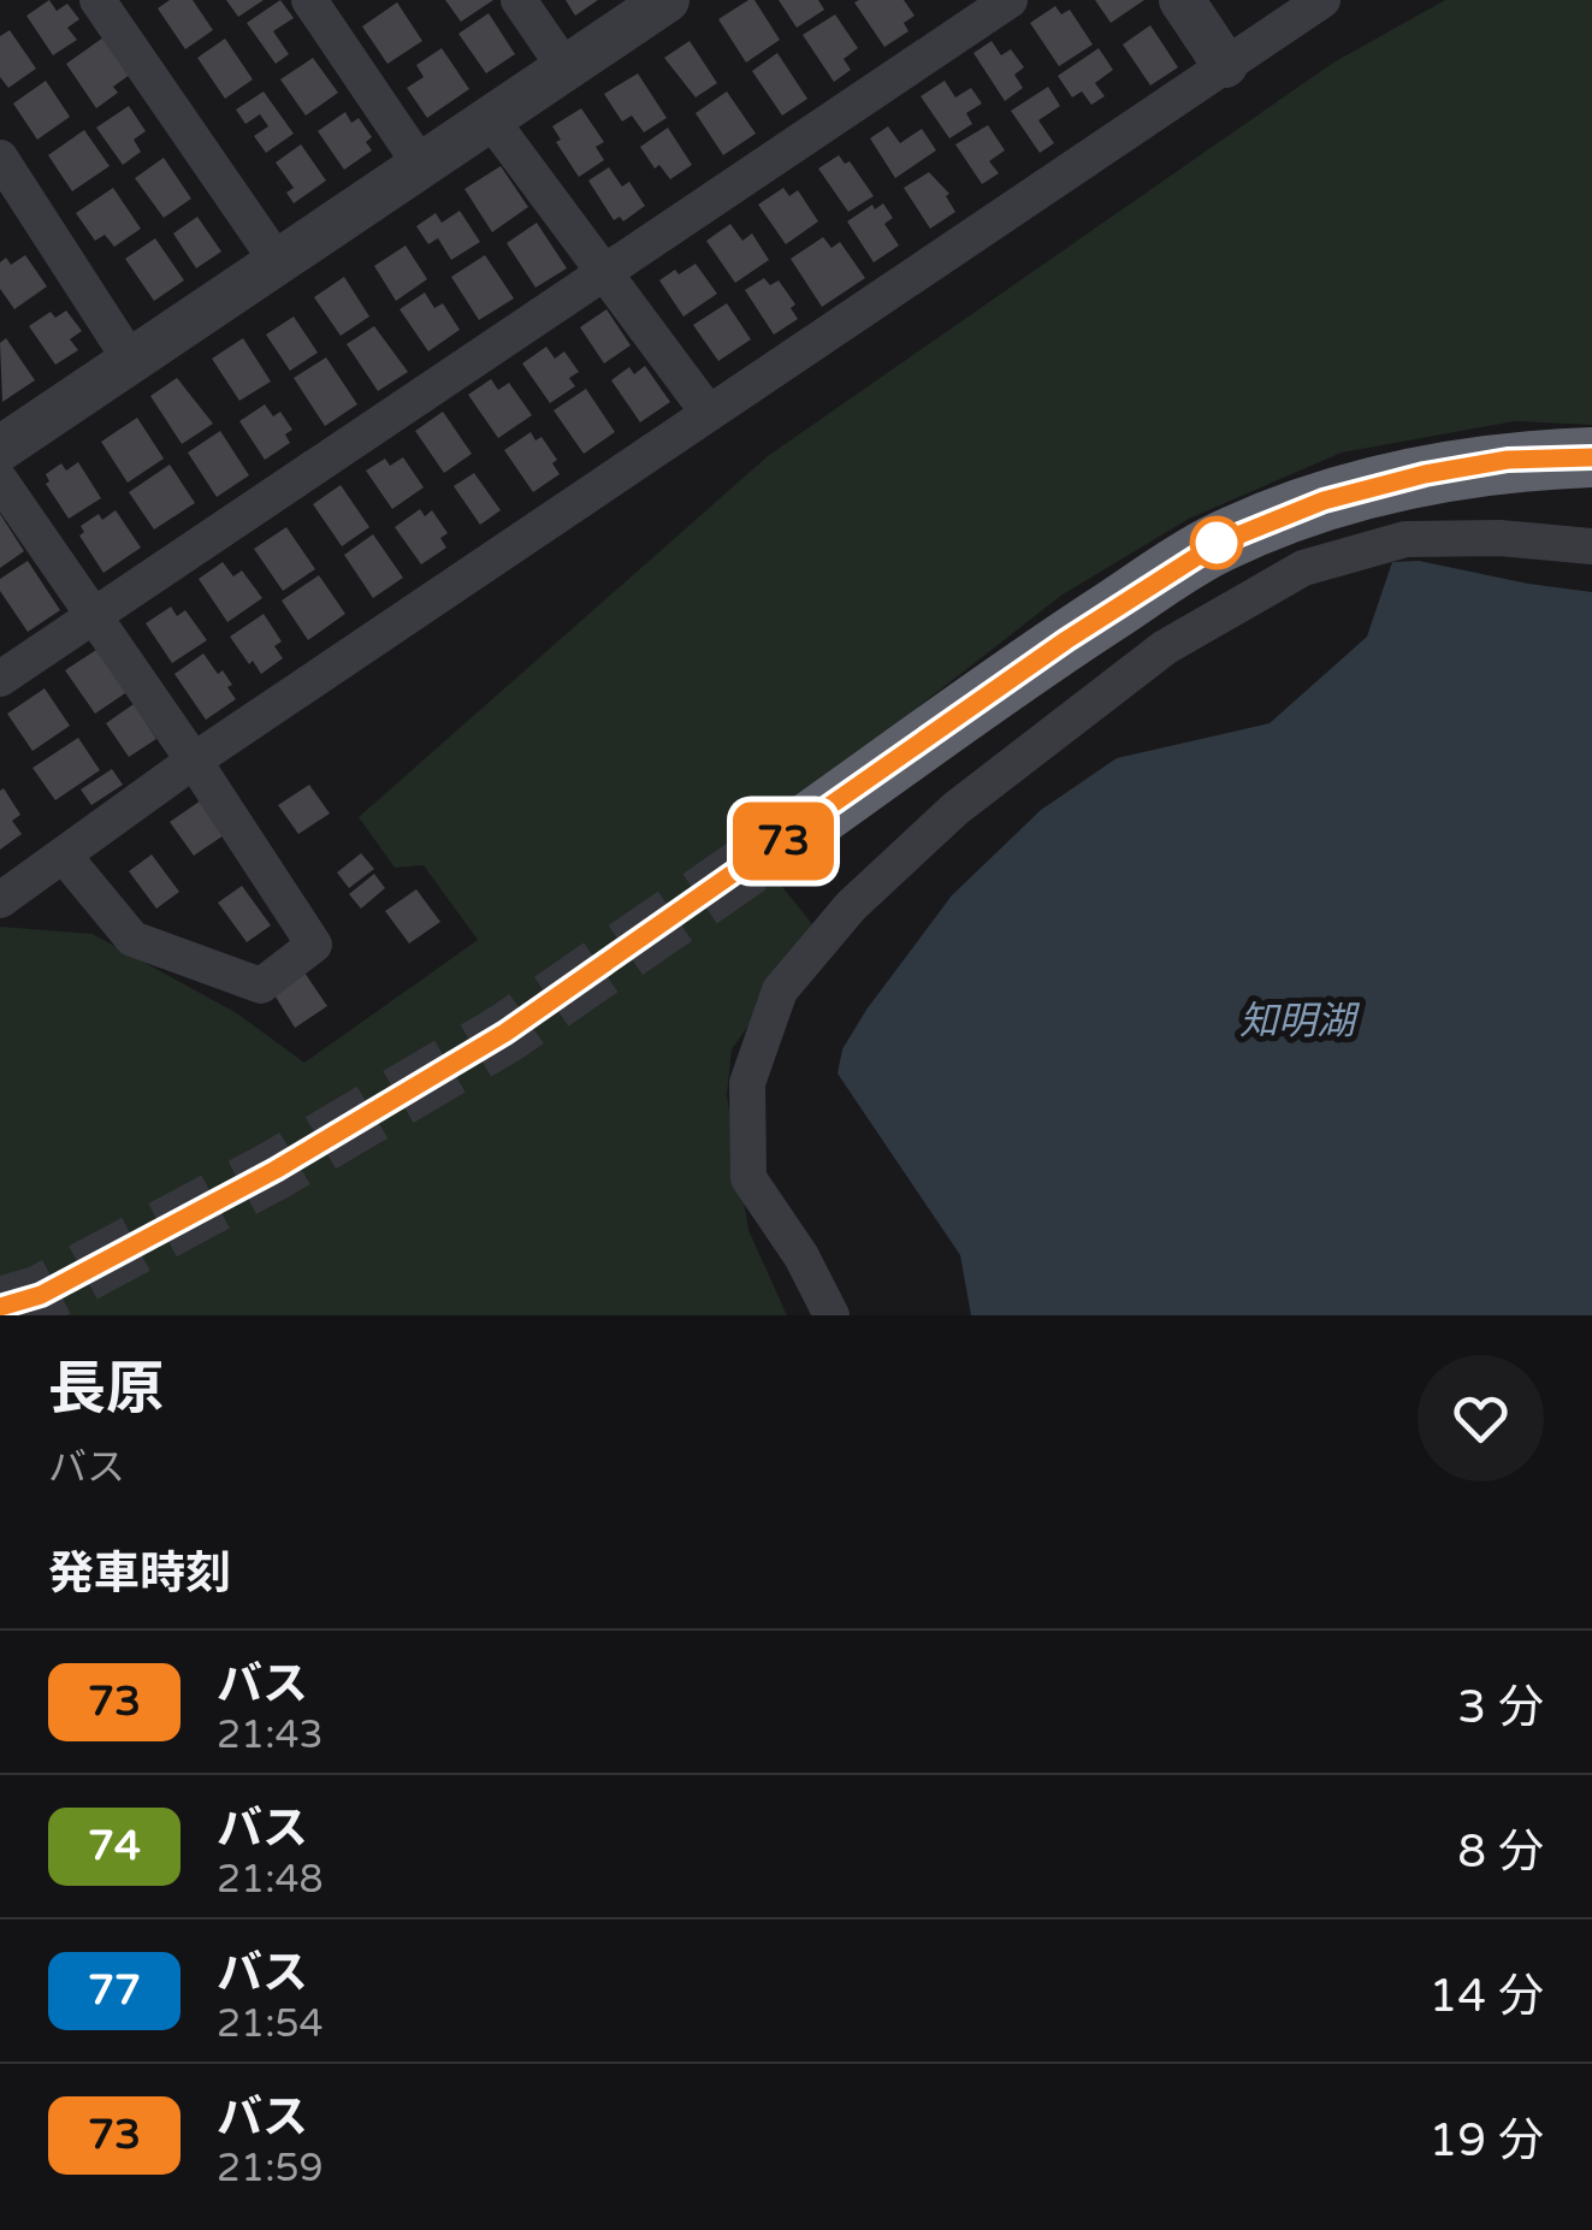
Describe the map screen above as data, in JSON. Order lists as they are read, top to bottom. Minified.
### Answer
{"water":["知明湖"],"lines":["bus line 73"],"page":{"on_map":"73","heading":[["長原","バス"],"発車時刻"],"list":[{"mark":"73","name":"バス","note":"21:43","value":"3 分"},{"mark":"74","name":"バス","note":"21:48","value":"8 分"},{"mark":"77","name":"バス","note":"21:54","value":"14 分"},{"mark":"73","name":"バス","note":"21:59","value":"19 分"}]}}
